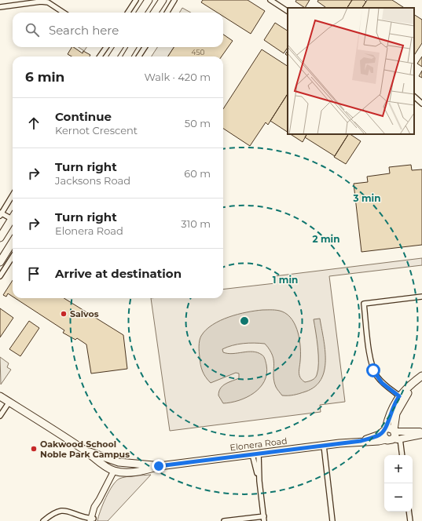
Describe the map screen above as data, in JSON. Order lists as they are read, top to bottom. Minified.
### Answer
{"streets":{"main road":["Elonera Road"]},"places":["Salvos","Oakwood School Noble Park Campus"],"house_numbers":["450"],"page":{"search":"Search here","heading":["6 min","Walk · 420 m"],"list":[["Continue","Kernot Crescent","50 m"],["Turn right","Jacksons Road","60 m"],["Turn right","Elonera Road","310 m"],"Arrive at destination"],"map_buttons":["+","−"]},"rings":["3 min","2 min","1 min"]}
